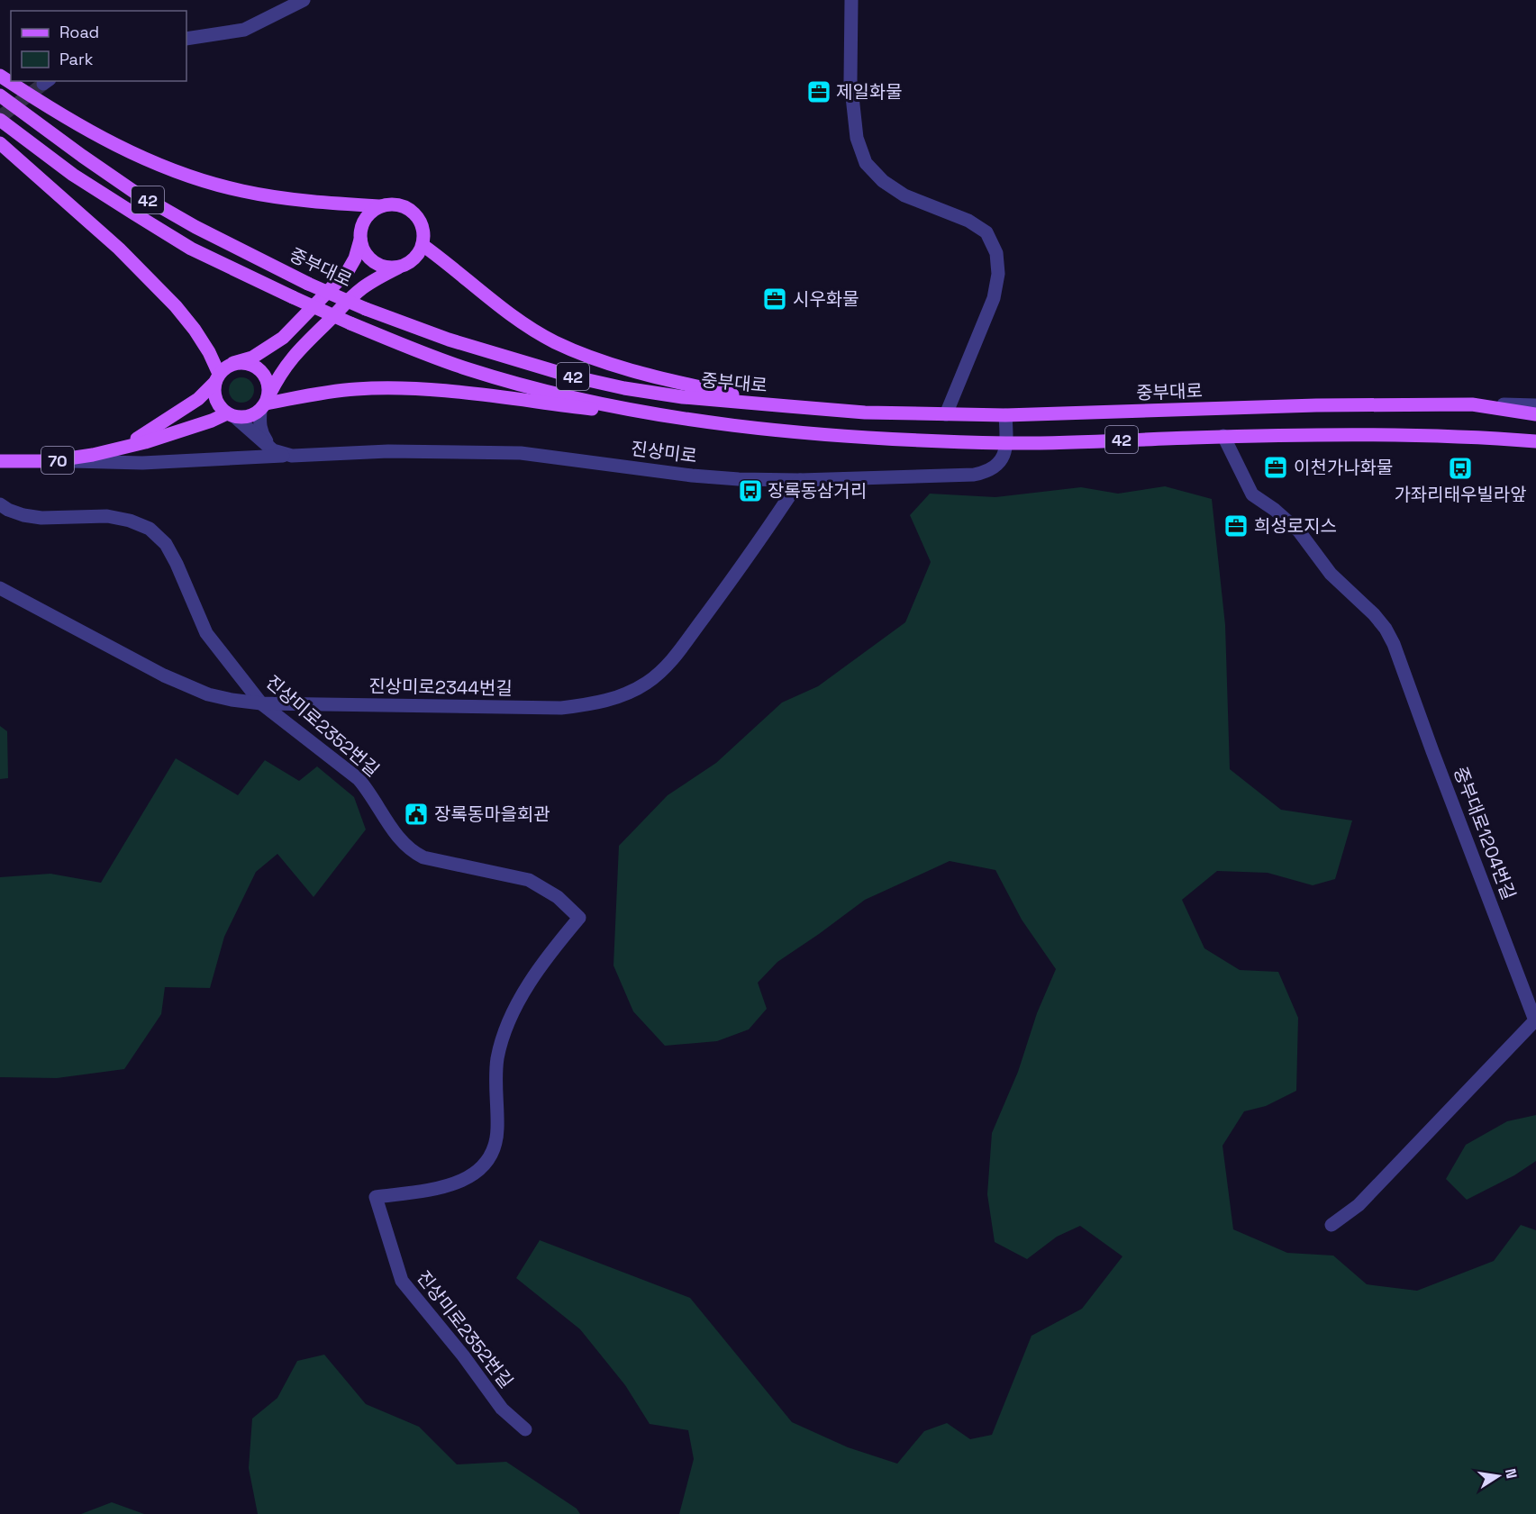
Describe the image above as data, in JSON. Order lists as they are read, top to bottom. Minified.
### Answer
{"streets":{"main road":["42","중부대로","70"],"street":["진상미로","진상미로2344번길","진상미로2352번길","중부대로1204번길"]},"crossings":[["42","진상미로"],["42","중부대로1204번길"],["진상미로","진상미로2344번길"],["진상미로2344번길","진상미로2352번길"]],"places":{"office":["제일화물","시우화물","이천가나화물","희성로지스"],"bus stop":["가좌리태우빌라앞","장록동삼거리"],"public building":["장록동마을회관"]},"legend":["Road","Park"],"north":"right"}
